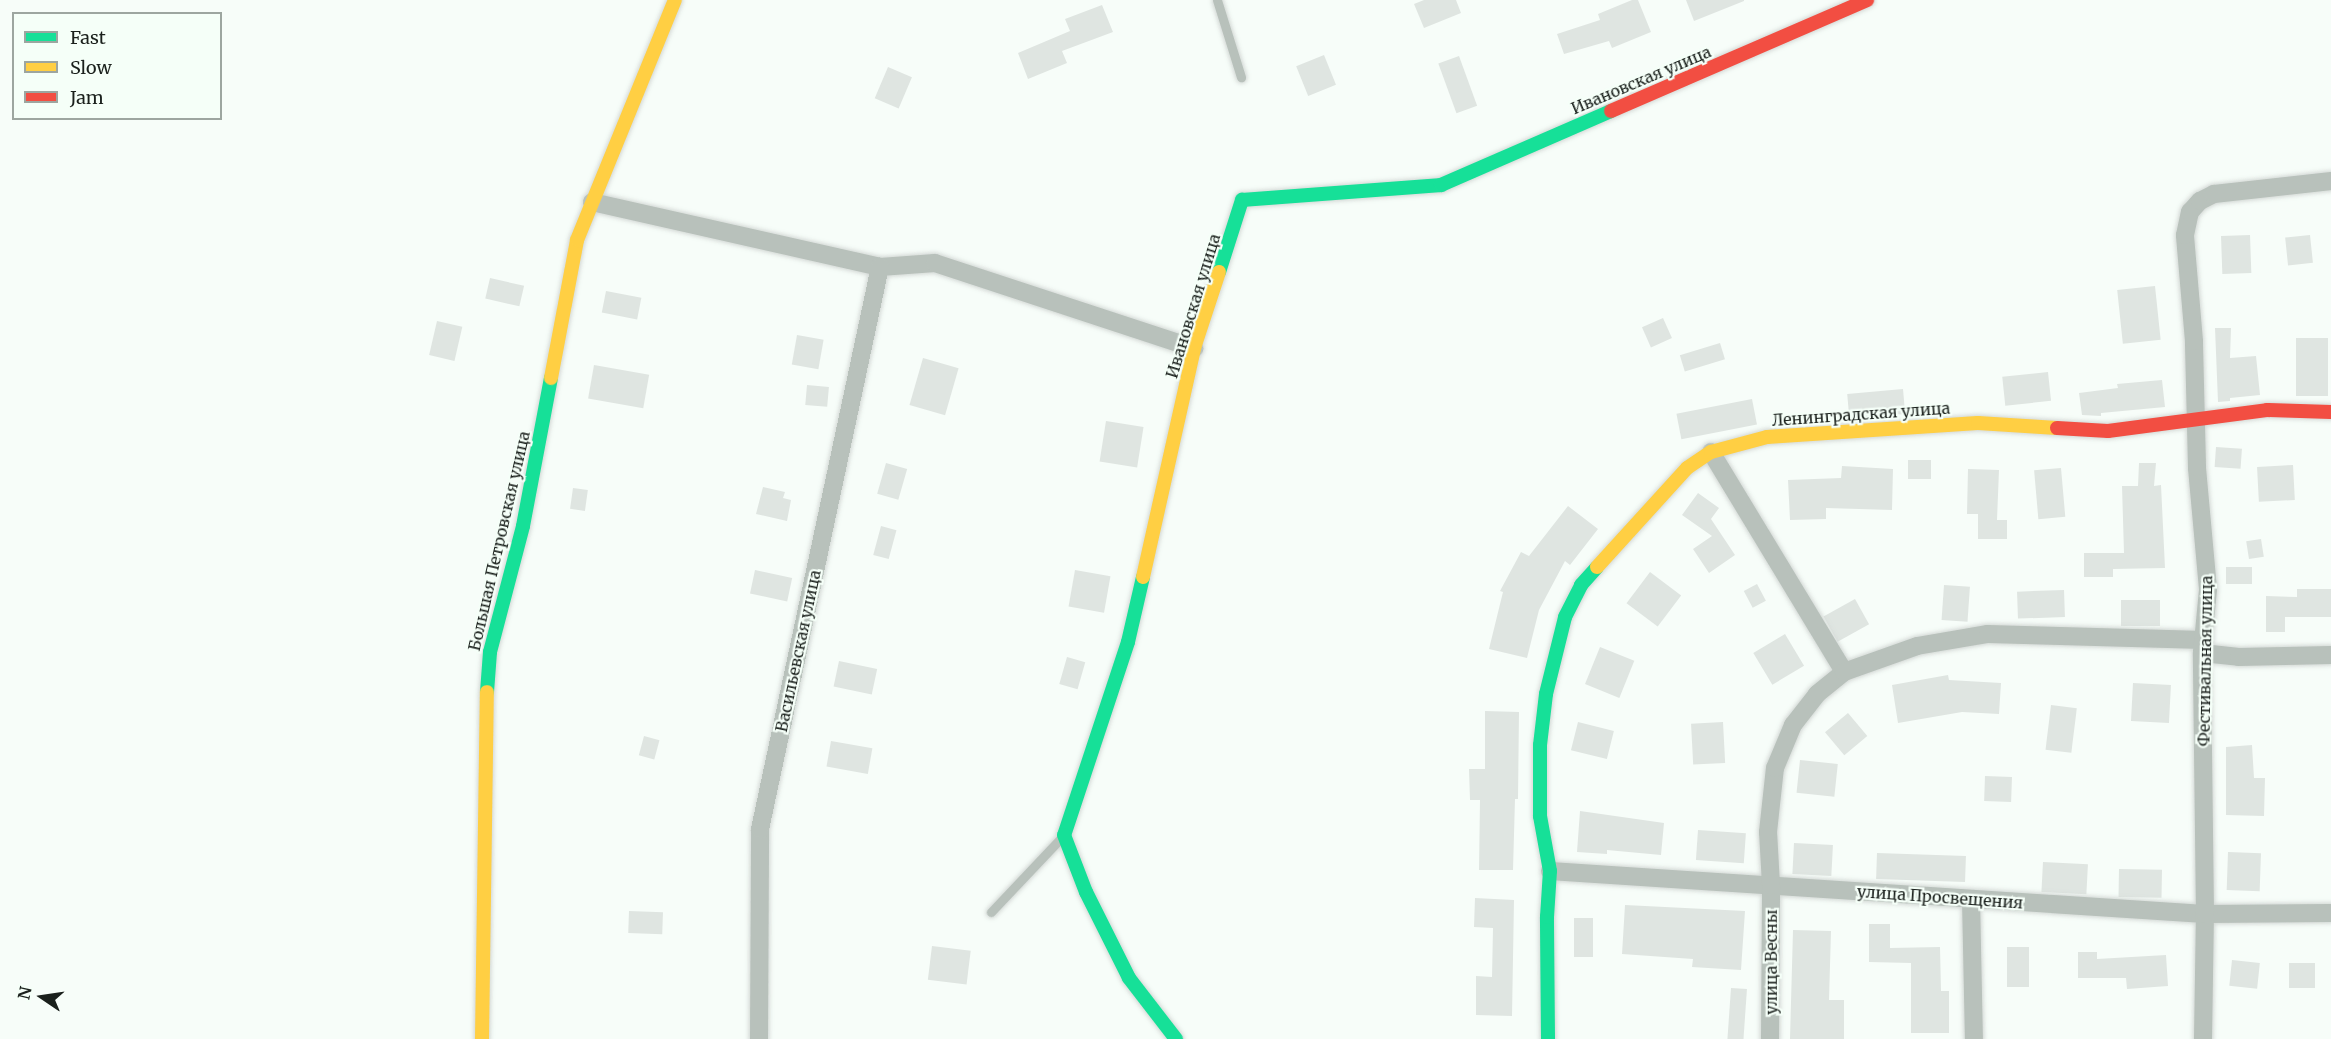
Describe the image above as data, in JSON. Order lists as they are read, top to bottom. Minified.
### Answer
{"streets":{"street":["Ивановская улица","Ленинградская улица","Большая Петровская улица","Васильевская улица","Фестивальная улица","улица Просвещения","улица Весны"]},"crossings":[["Ленинградская улица","Фестивальная улица"],["Ленинградская улица","улица Просвещения"],["Фестивальная улица","улица Просвещения"],["Фестивальная улица","улица Весны"],["улица Просвещения","улица Весны"]],"legend":["Fast","Slow","Jam"],"north":"left"}
